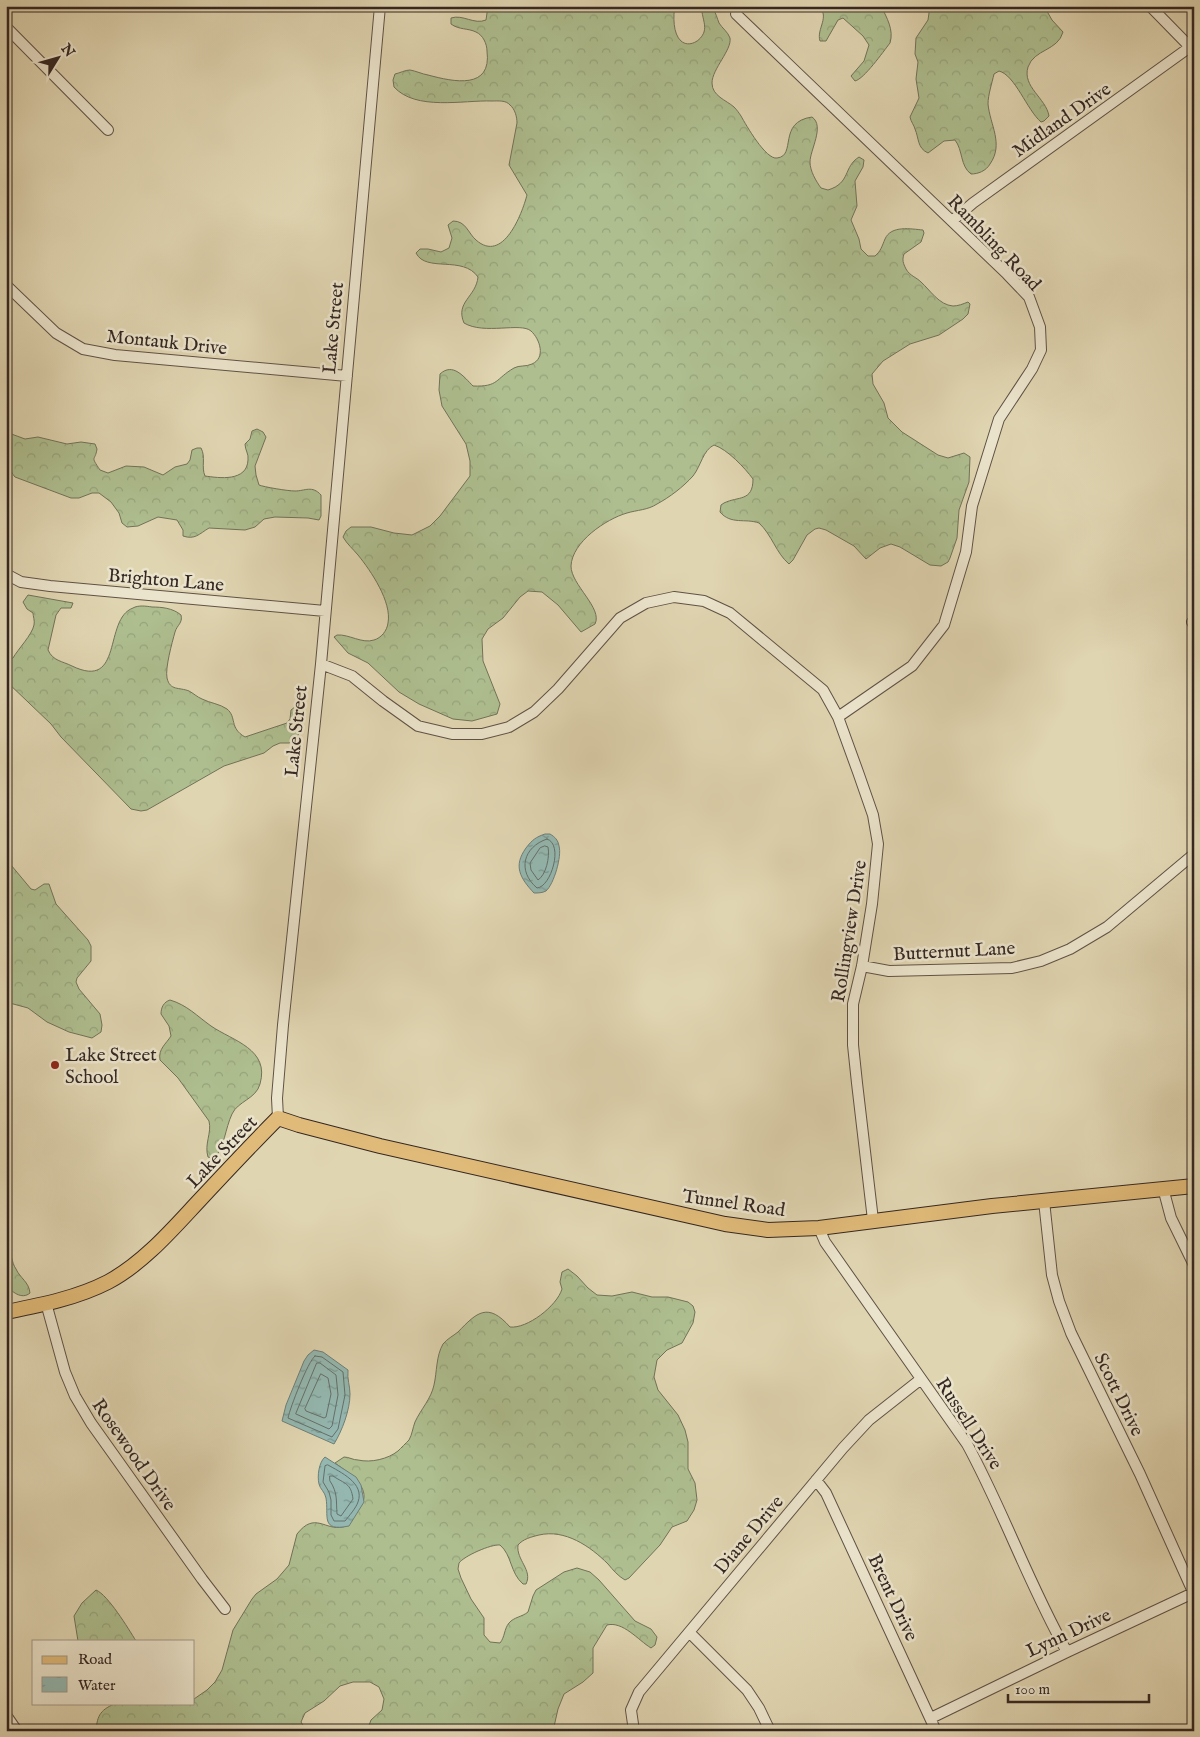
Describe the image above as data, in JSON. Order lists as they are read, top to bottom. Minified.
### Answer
{"streets":{"main road":["Lake Street","Tunnel Road"],"street":["Midland Drive","Rambling Road","Montauk Drive","Brighton Lane","Rollingview Drive","Butternut Lane","Scott Drive","Russell Drive","Rosewood Drive","Diane Drive","Brent Drive","Lynn Drive"]},"crossings":[["Midland Drive","Rambling Road"],["Rambling Road","Rollingview Drive"],["Lake Street","Montauk Drive"],["Lake Street","Brighton Lane"],["Lake Street","Rollingview Drive"],["Lake Street","Tunnel Road"],["Lake Street","Rosewood Drive"],["Rollingview Drive","Butternut Lane"],["Rollingview Drive","Tunnel Road"],["Tunnel Road","Scott Drive"],["Tunnel Road","Russell Drive"],["Scott Drive","Lynn Drive"],["Russell Drive","Diane Drive"],["Russell Drive","Lynn Drive"],["Diane Drive","Brent Drive"],["Brent Drive","Lynn Drive"]],"places":["Lake Street School"],"legend":["Road","Water"],"scale_bar":"100 m","north":"top right"}
